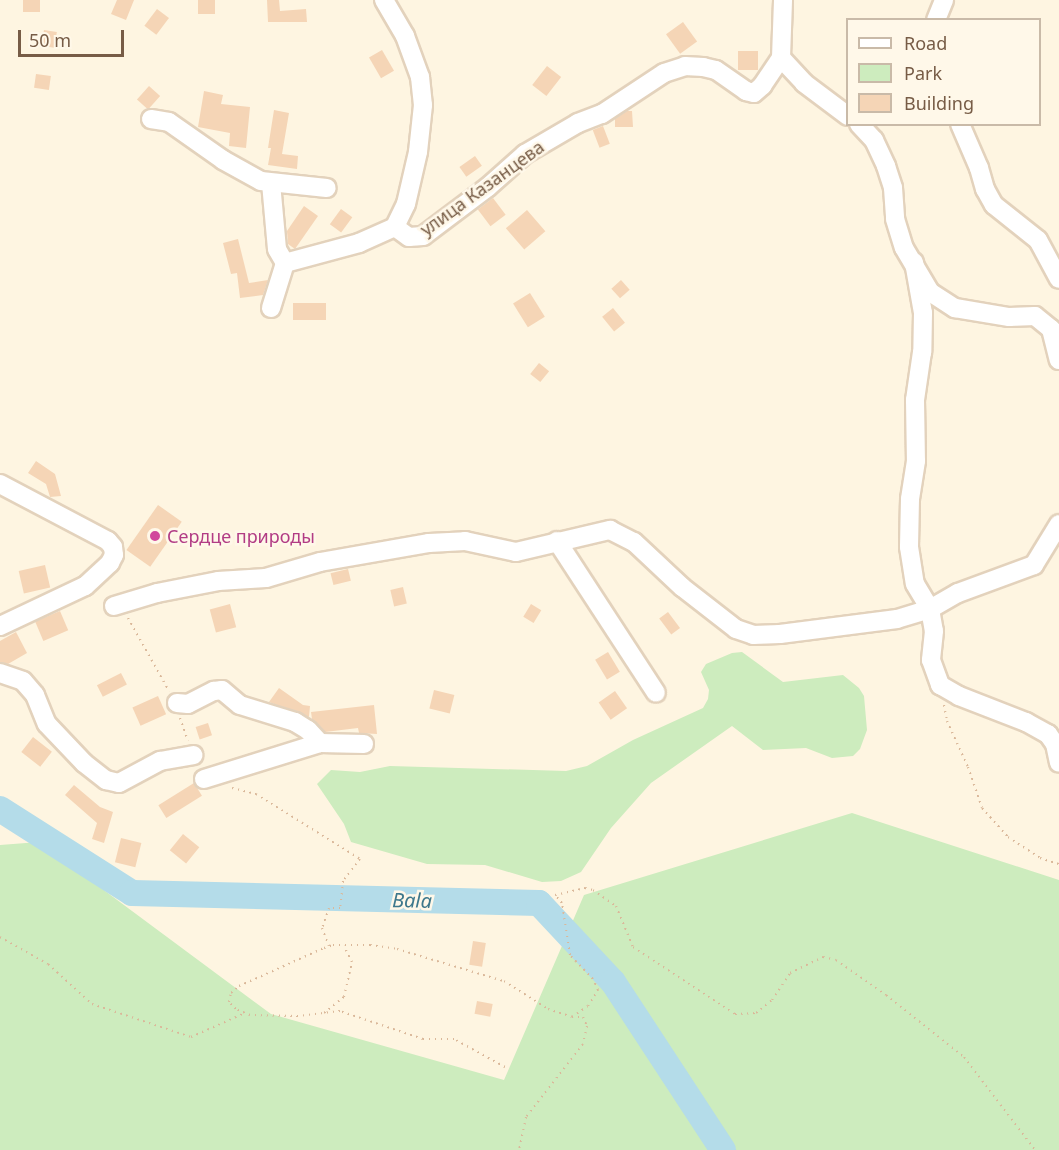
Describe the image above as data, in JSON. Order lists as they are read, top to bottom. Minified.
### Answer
{"streets":{"street":["улица Казанцева"]},"water":["Bala"],"places":["Сердце природы"],"legend":["Road","Park","Building"],"scale_bar":"50 m"}
